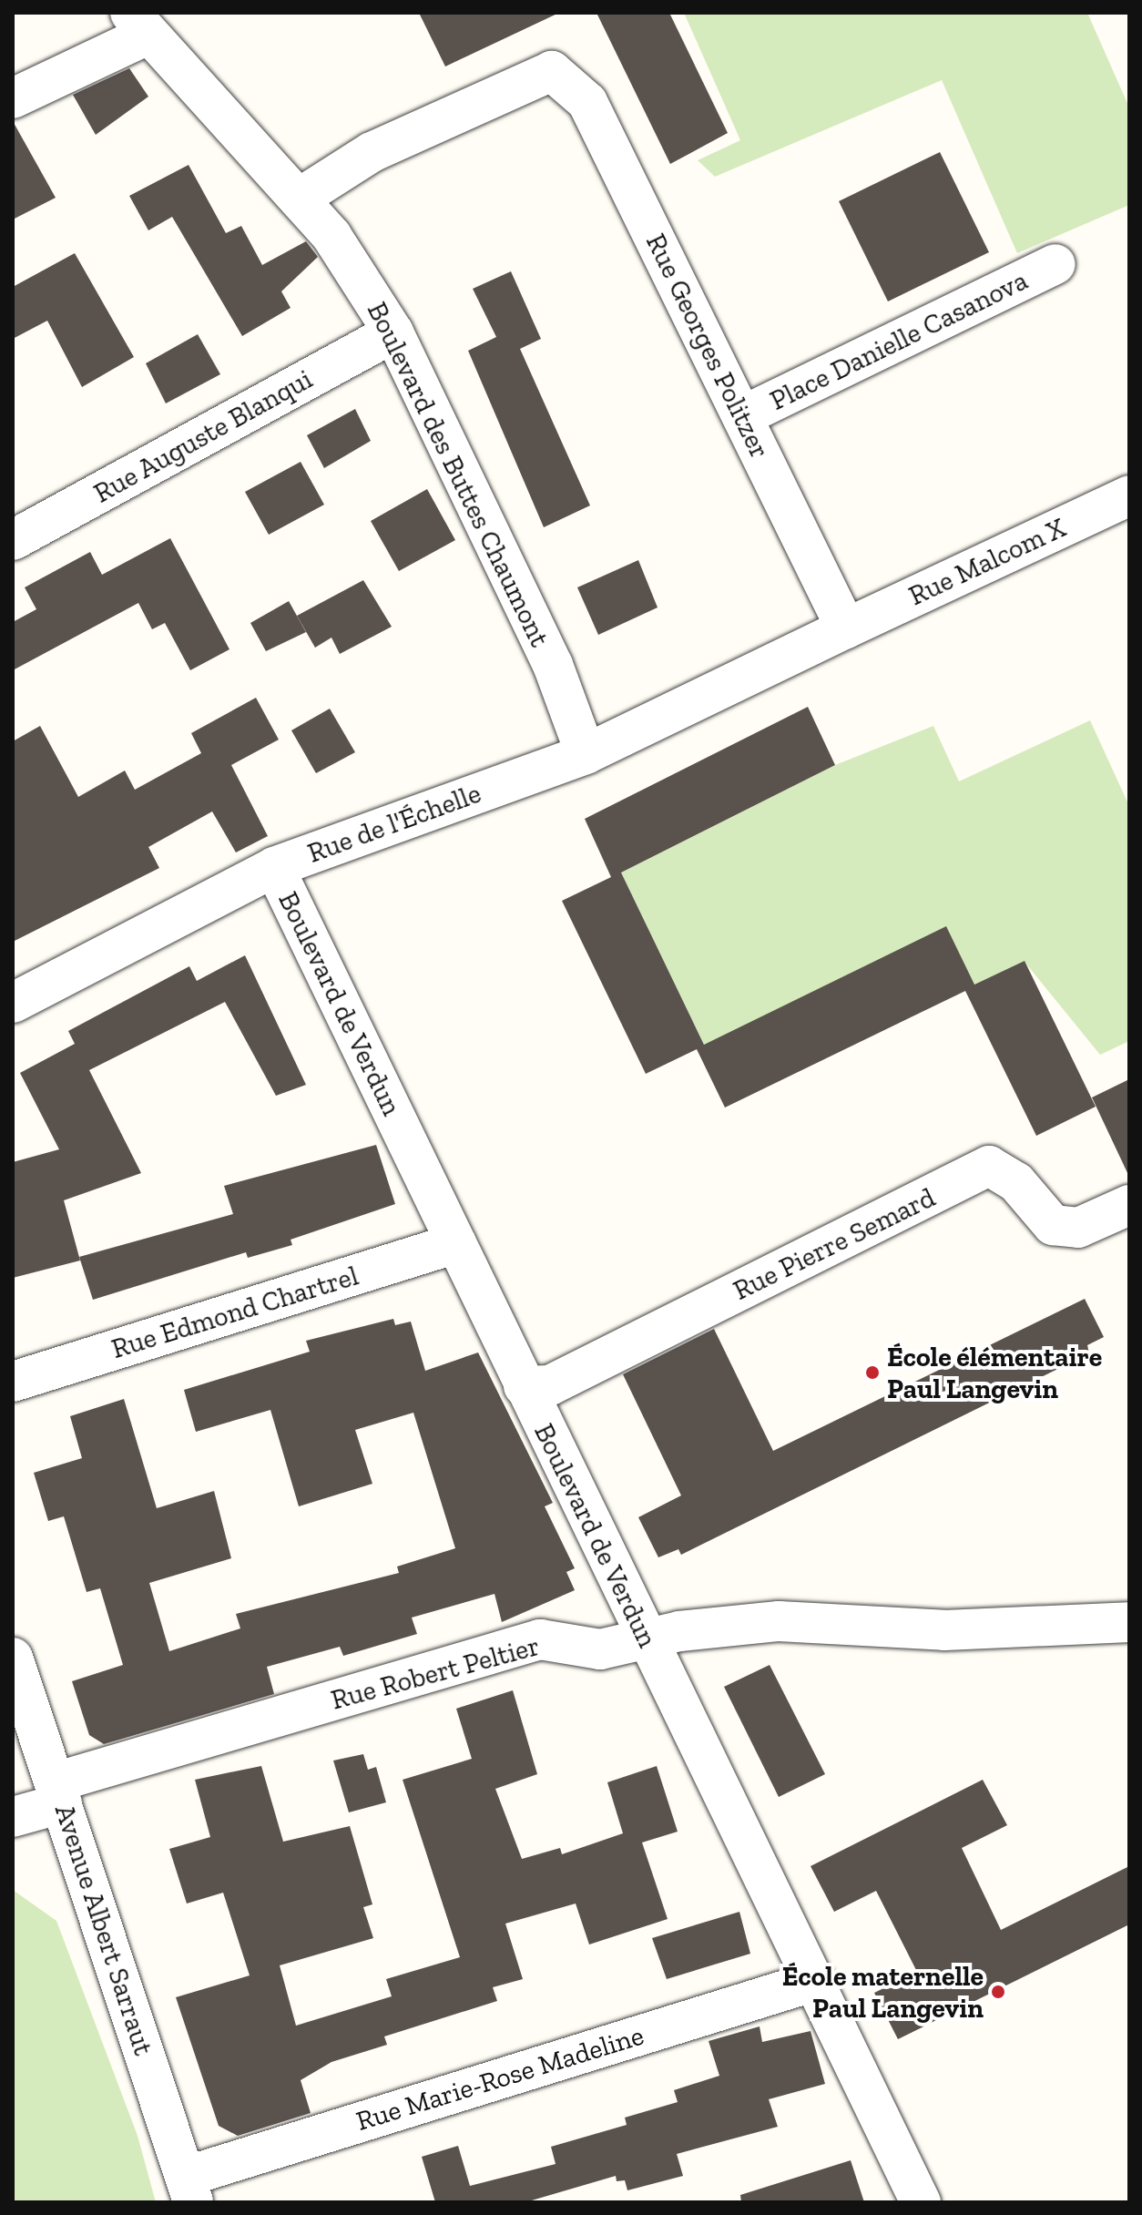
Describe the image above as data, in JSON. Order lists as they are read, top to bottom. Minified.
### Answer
{"streets":{"street":["Place Danielle Casanova","Rue Georges Politzer","Rue Auguste Blanqui","Boulevard des Buttes Chaumont","Rue Malcom X","Rue de l'Échelle","Boulevard de Verdun","Rue Pierre Semard","Rue Edmond Chartrel","Rue Robert Peltier","Avenue Albert Sarraut","Rue Marie-Rose Madeline"]},"crossings":[["Place Danielle Casanova","Rue Georges Politzer"],["Rue Georges Politzer","Boulevard des Buttes Chaumont"],["Rue Georges Politzer","Rue Malcom X"],["Rue Auguste Blanqui","Boulevard des Buttes Chaumont"],["Boulevard des Buttes Chaumont","Rue de l'Échelle"],["Rue de l'Échelle","Boulevard de Verdun"],["Boulevard de Verdun","Rue Pierre Semard"],["Boulevard de Verdun","Rue Edmond Chartrel"],["Boulevard de Verdun","Rue Robert Peltier"],["Boulevard de Verdun","Rue Marie-Rose Madeline"],["Rue Robert Peltier","Avenue Albert Sarraut"],["Avenue Albert Sarraut","Rue Marie-Rose Madeline"]],"places":["École élémentaire Paul Langevin","École maternelle Paul Langevin"]}
